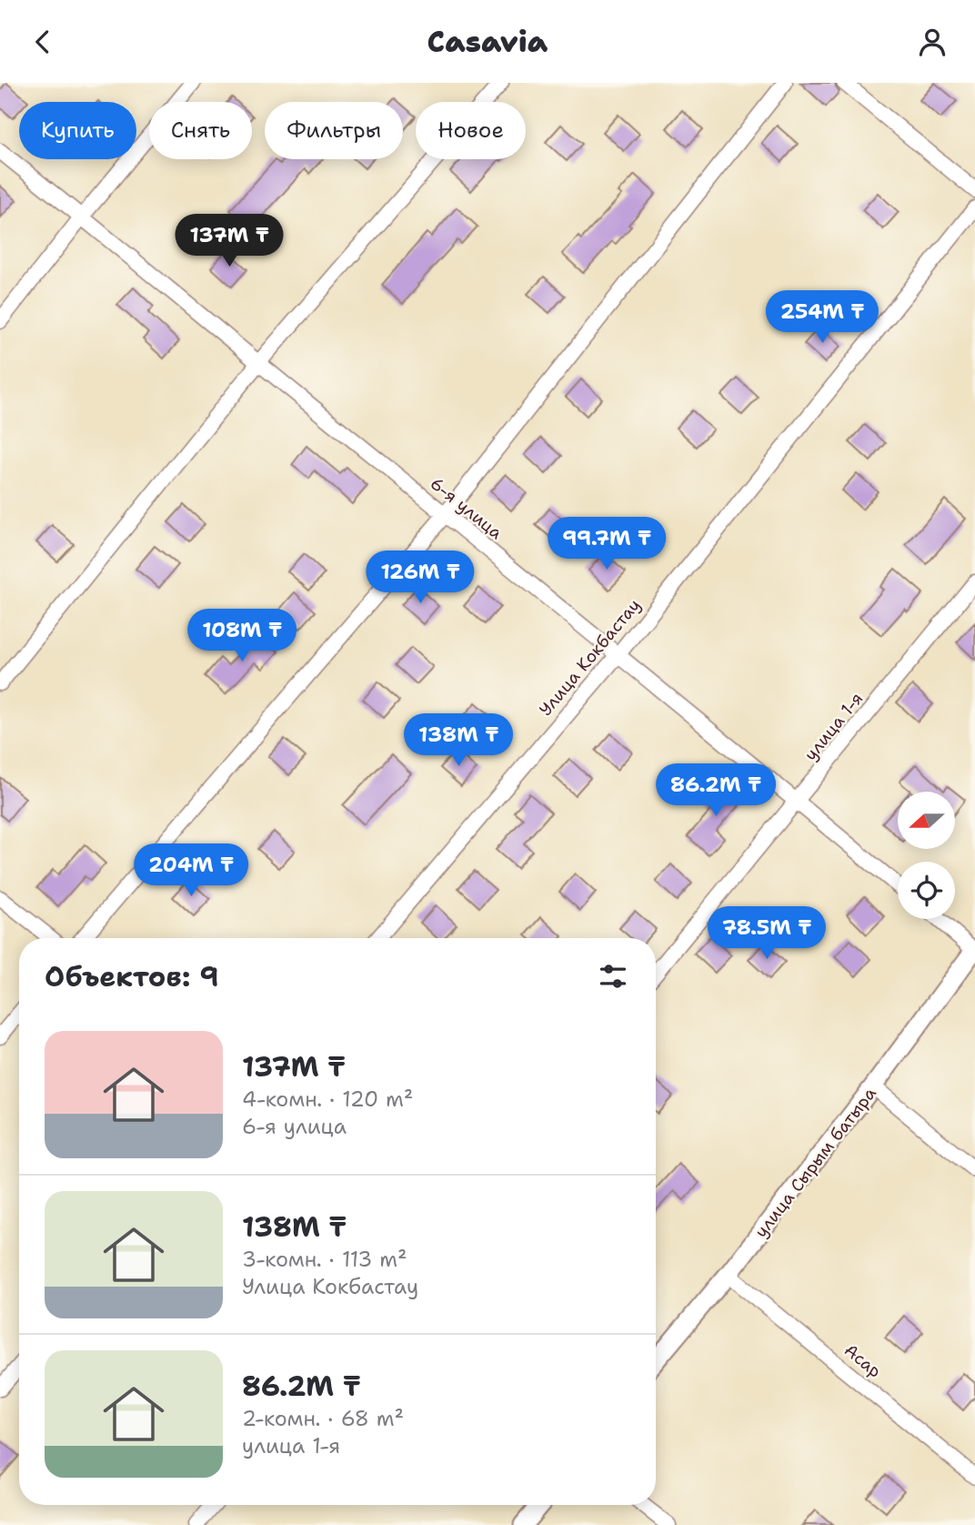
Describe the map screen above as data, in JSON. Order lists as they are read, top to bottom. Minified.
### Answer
{"streets":{"street":["6-я улица","Улица Кокбастау","улица 1-я","улица Сырым батыра","Асар"]},"crossings":[["6-я улица","Улица Кокбастау"],["6-я улица","улица 1-я"],["улица Сырым батыра","Асар"]],"north":"left","page":{"header":"Casavia","chip":["Купить","Снять","Фильтры","Новое"],"price":["137M ₸","254M ₸","99.7M ₸","126M ₸","108M ₸","138M ₸","86.2M ₸","204M ₸","78.5M ₸"],"heading":"Объектов: 9","list":[{"name":"137M ₸","note":"4-комн. · 120 m² · 6-я улица"},{"name":"138M ₸","note":"3-комн. · 113 m² · Улица Кокбастау"},{"name":"86.2M ₸","note":"2-комн. · 68 m² · улица 1-я"}]}}
